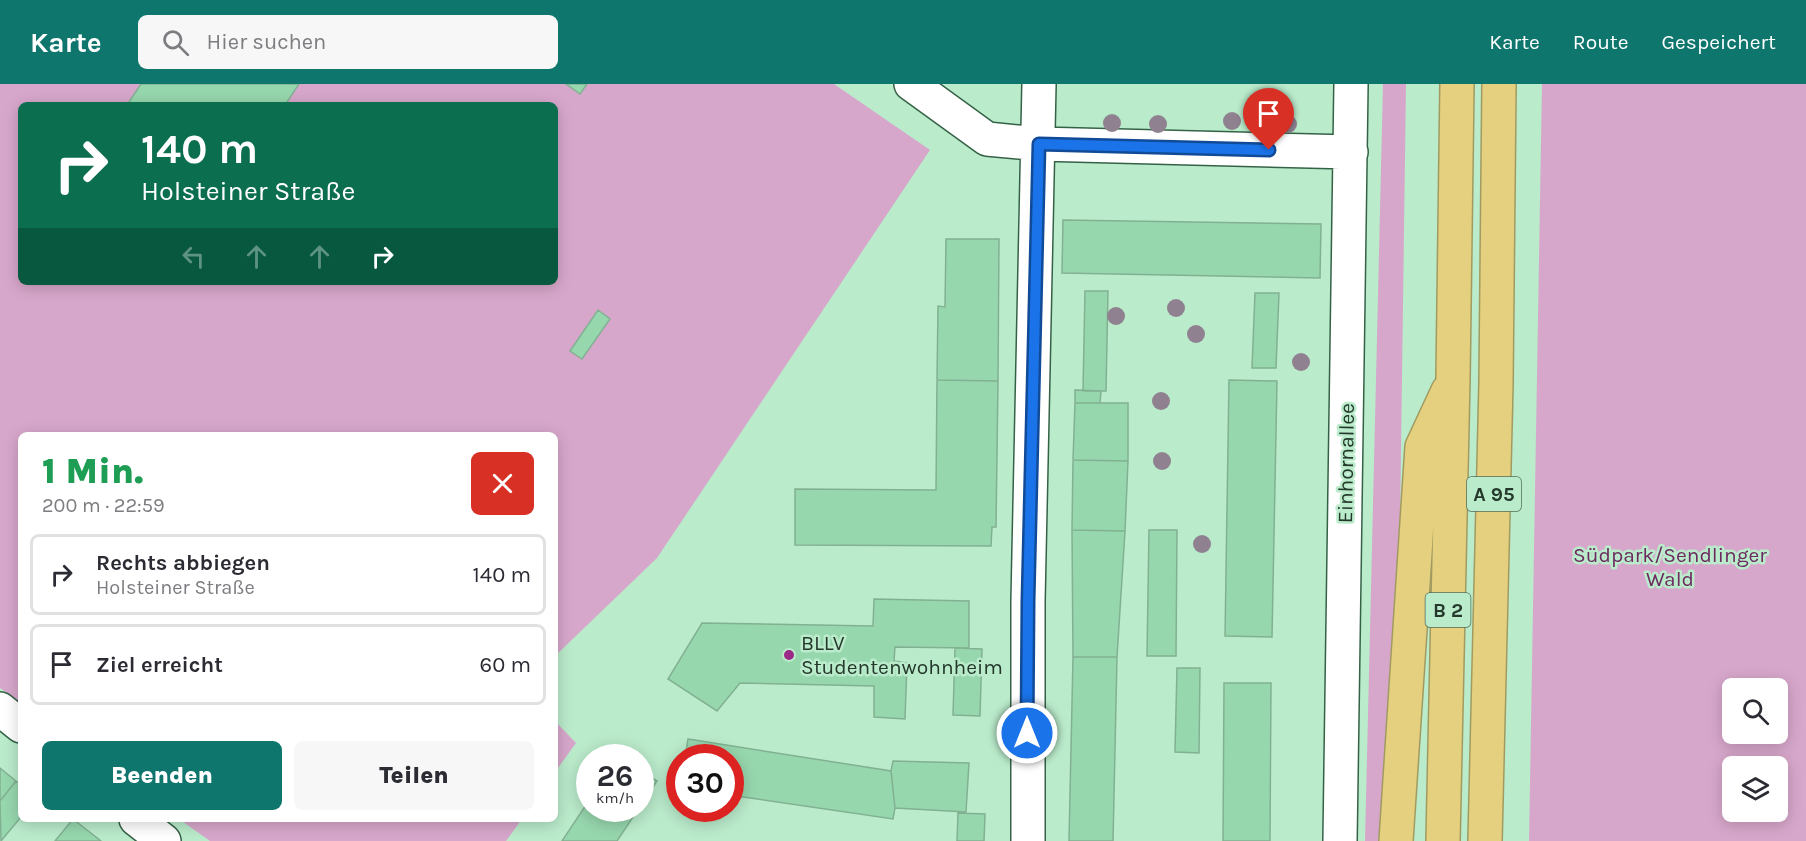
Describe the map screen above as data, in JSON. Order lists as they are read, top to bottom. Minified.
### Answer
{"streets":{"highway":["A 95","B 2"],"street":["Einhornallee"]},"parks":["Südpark/Sendlinger Wald"],"places":["BLLV Studentenwohnheim"],"page":{"header":"Karte","search":"Hier suchen","nav":["Karte","Route","Gespeichert"],"turn":["140 m","Holsteiner Straße"],"heading":["1 Min.","200 m · 22:59"],"list":[{"name":"Rechts abbiegen","note":"Holsteiner Straße","value":"140 m"},{"name":"Ziel erreicht","value":"60 m"}],"buttons":["Beenden","Teilen"],"speed":"26 km/h","limit":"30"}}
